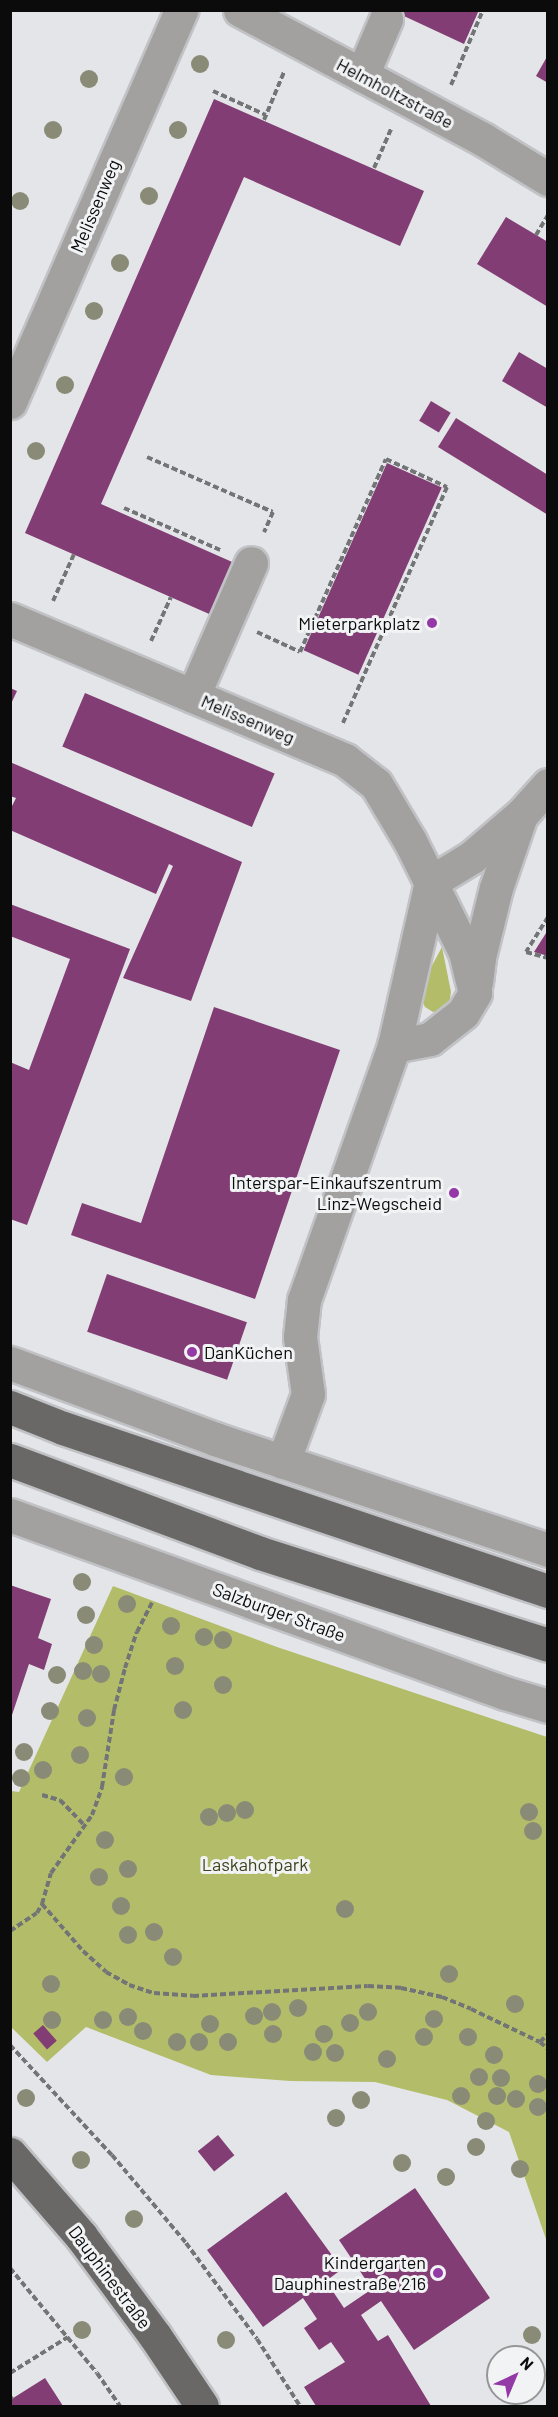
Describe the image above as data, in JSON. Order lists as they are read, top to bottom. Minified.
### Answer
{"streets":{"main road":["Dauphinestraße"],"street":["Helmholtzstraße","Melissenweg","Salzburger Straße"]},"parks":["Laskahofpark"],"places":["Mieterparkplatz","Interspar-Einkaufszentrum Linz-Wegscheid","DanKüchen","Kindergarten Dauphinestraße 216"],"north":"top right"}
